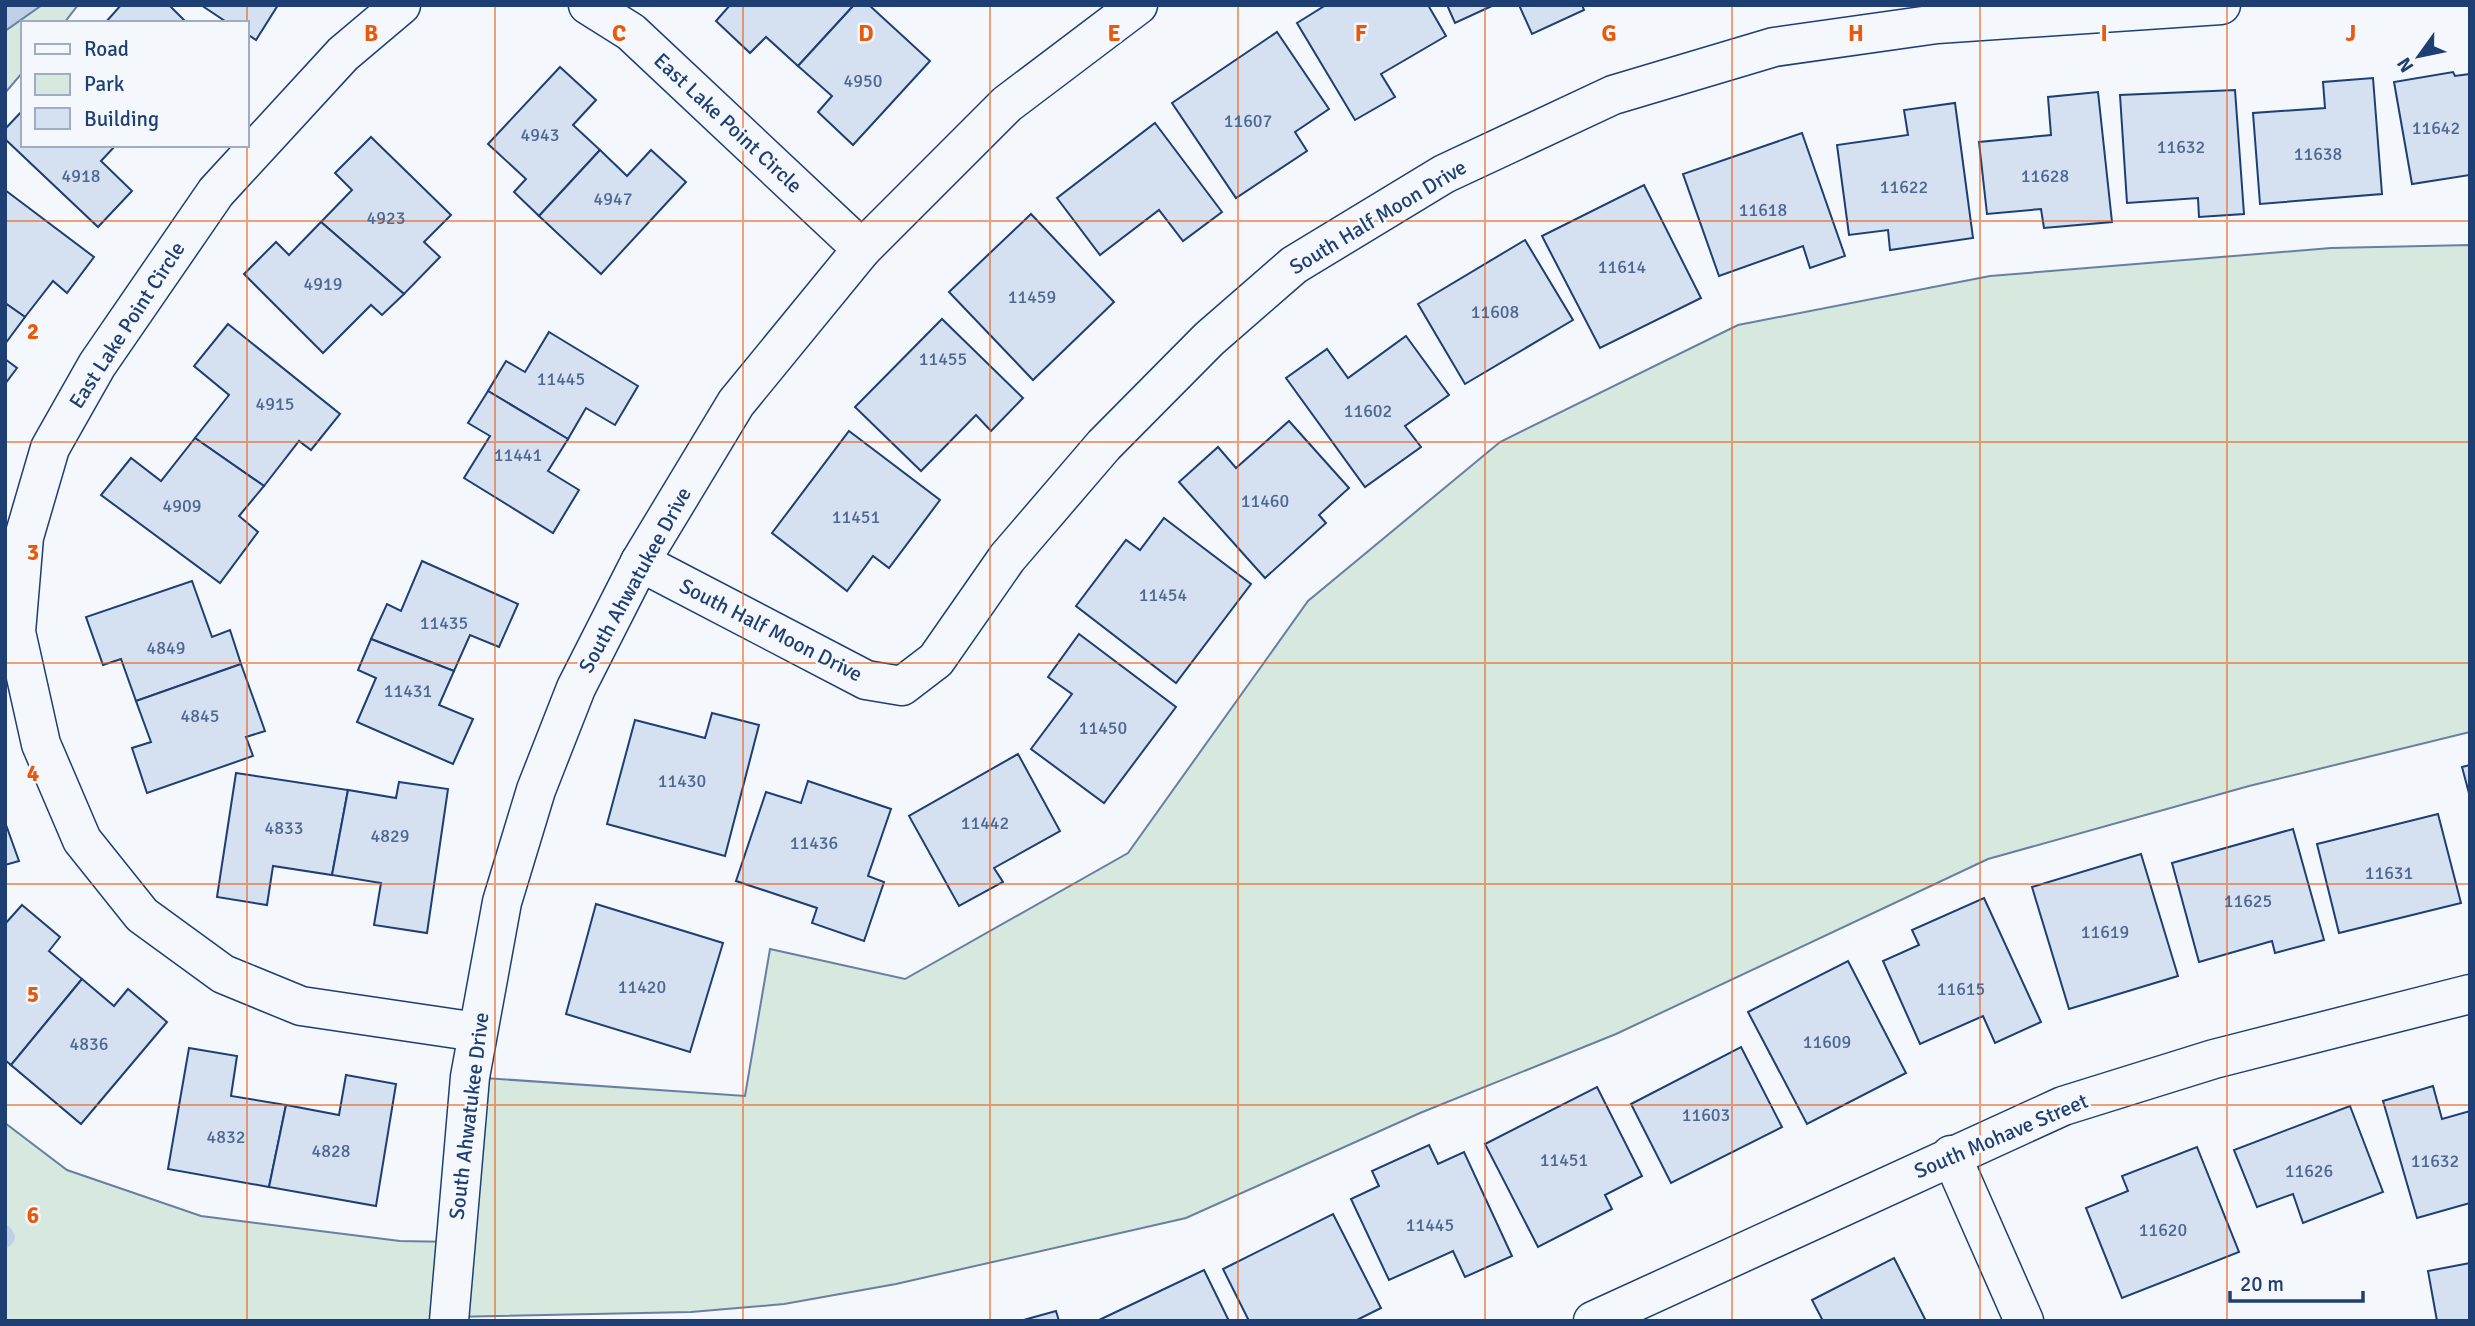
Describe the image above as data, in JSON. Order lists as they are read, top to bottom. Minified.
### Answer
{"streets":{"street":["East Lake Point Circle","South Half Moon Drive","South Ahwatukee Drive","South Mohave Street"]},"crossings":[["East Lake Point Circle","South Ahwatukee Drive"],["South Half Moon Drive","South Ahwatukee Drive"]],"house_numbers":["4950","11607","11642","4943","11632","11638","4918","11628","11622","4947","11618","4923","11614","4919","11459","11608","11455","11445","4915","11602","11441","11460","4909","11451","11454","11435","4849","11431","4845","11450","11430","11442","4833","4829","11436","11631","11625","11619","11420","11615","11609","4836","11603","4832","4828","11451","11632","11626","11445","11620"],"legend":["Road","Park","Building"],"scale_bar":"20 m","north":"bottom left","grid":{"columns":["B","C","D","E","F","G","H","I","J"],"rows":["2","3","4","5","6"]}}
